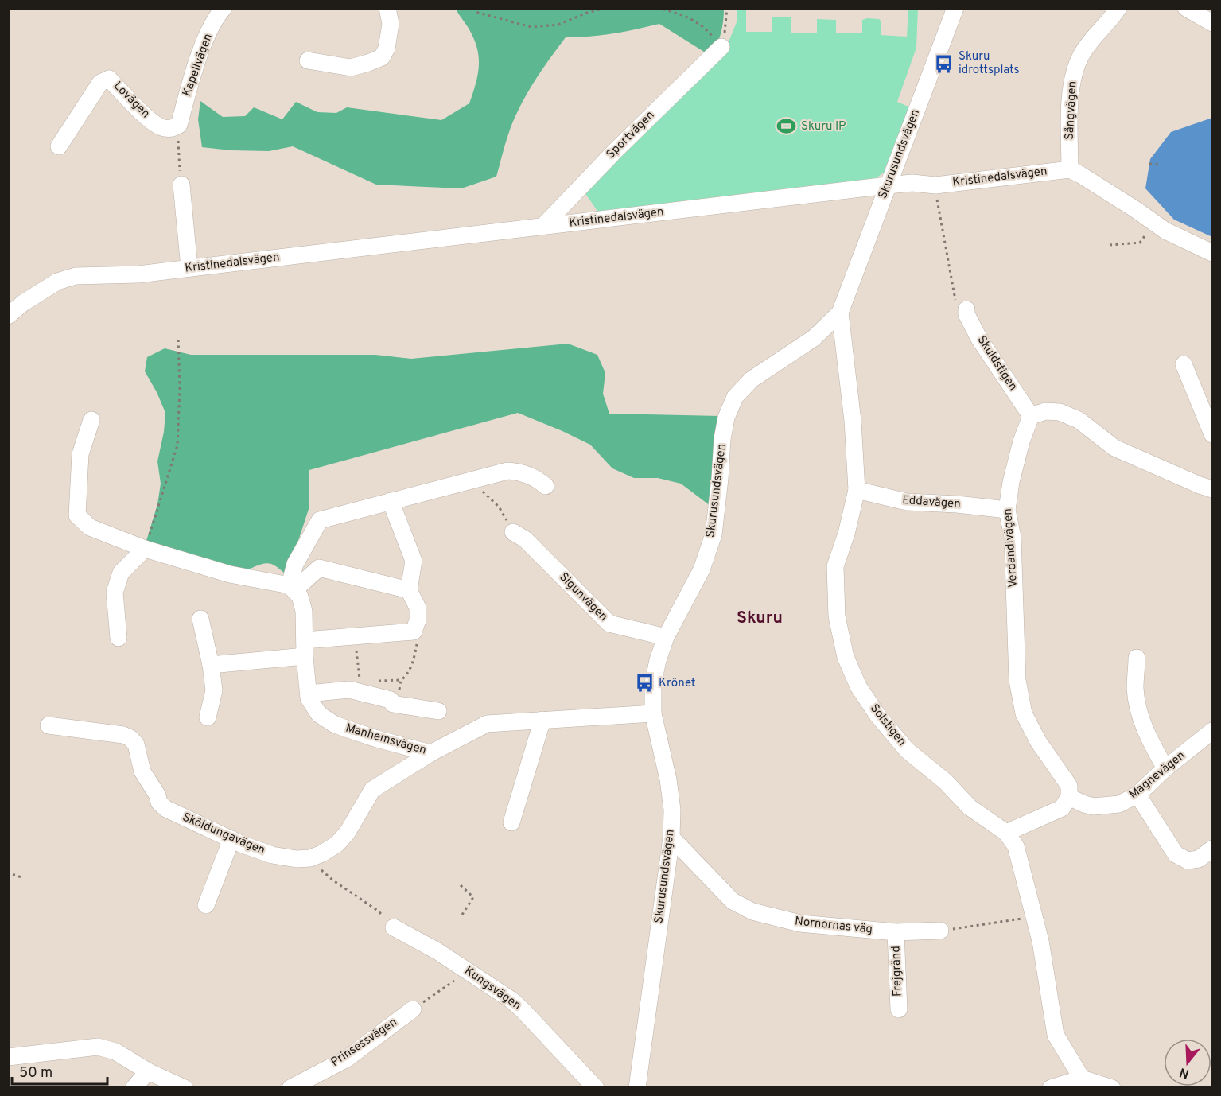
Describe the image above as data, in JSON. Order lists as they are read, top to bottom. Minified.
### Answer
{"streets":{"street":["Kapellvägen","Lovägen","Sångvägen","Sportvägen","Skurusundsvägen","Kristinedalsvägen","Skuldstigen","Eddavägen","Verdandivägen","Sigunvägen","Solstigen","Manhemsvägen","Magnevägen","Sköldungavägen","Nornornas väg","Frejgränd","Kungsvägen","Prinsessvägen"]},"crossings":[["Kapellvägen","Lovägen"],["Sångvägen","Kristinedalsvägen"],["Sportvägen","Kristinedalsvägen"],["Skurusundsvägen","Kristinedalsvägen"],["Skurusundsvägen","Sigunvägen"],["Skurusundsvägen","Solstigen"],["Skurusundsvägen","Manhemsvägen"],["Skurusundsvägen","Nornornas väg"],["Skuldstigen","Verdandivägen"],["Eddavägen","Verdandivägen"],["Eddavägen","Solstigen"],["Verdandivägen","Magnevägen"],["Manhemsvägen","Sköldungavägen"],["Nornornas väg","Frejgränd"]],"districts":["Skuru"],"places":{"bus stop":["Skuru idrottsplats","Krönet"],"sports":["Skuru IP"]},"scale_bar":"50 m","north":"bottom"}
